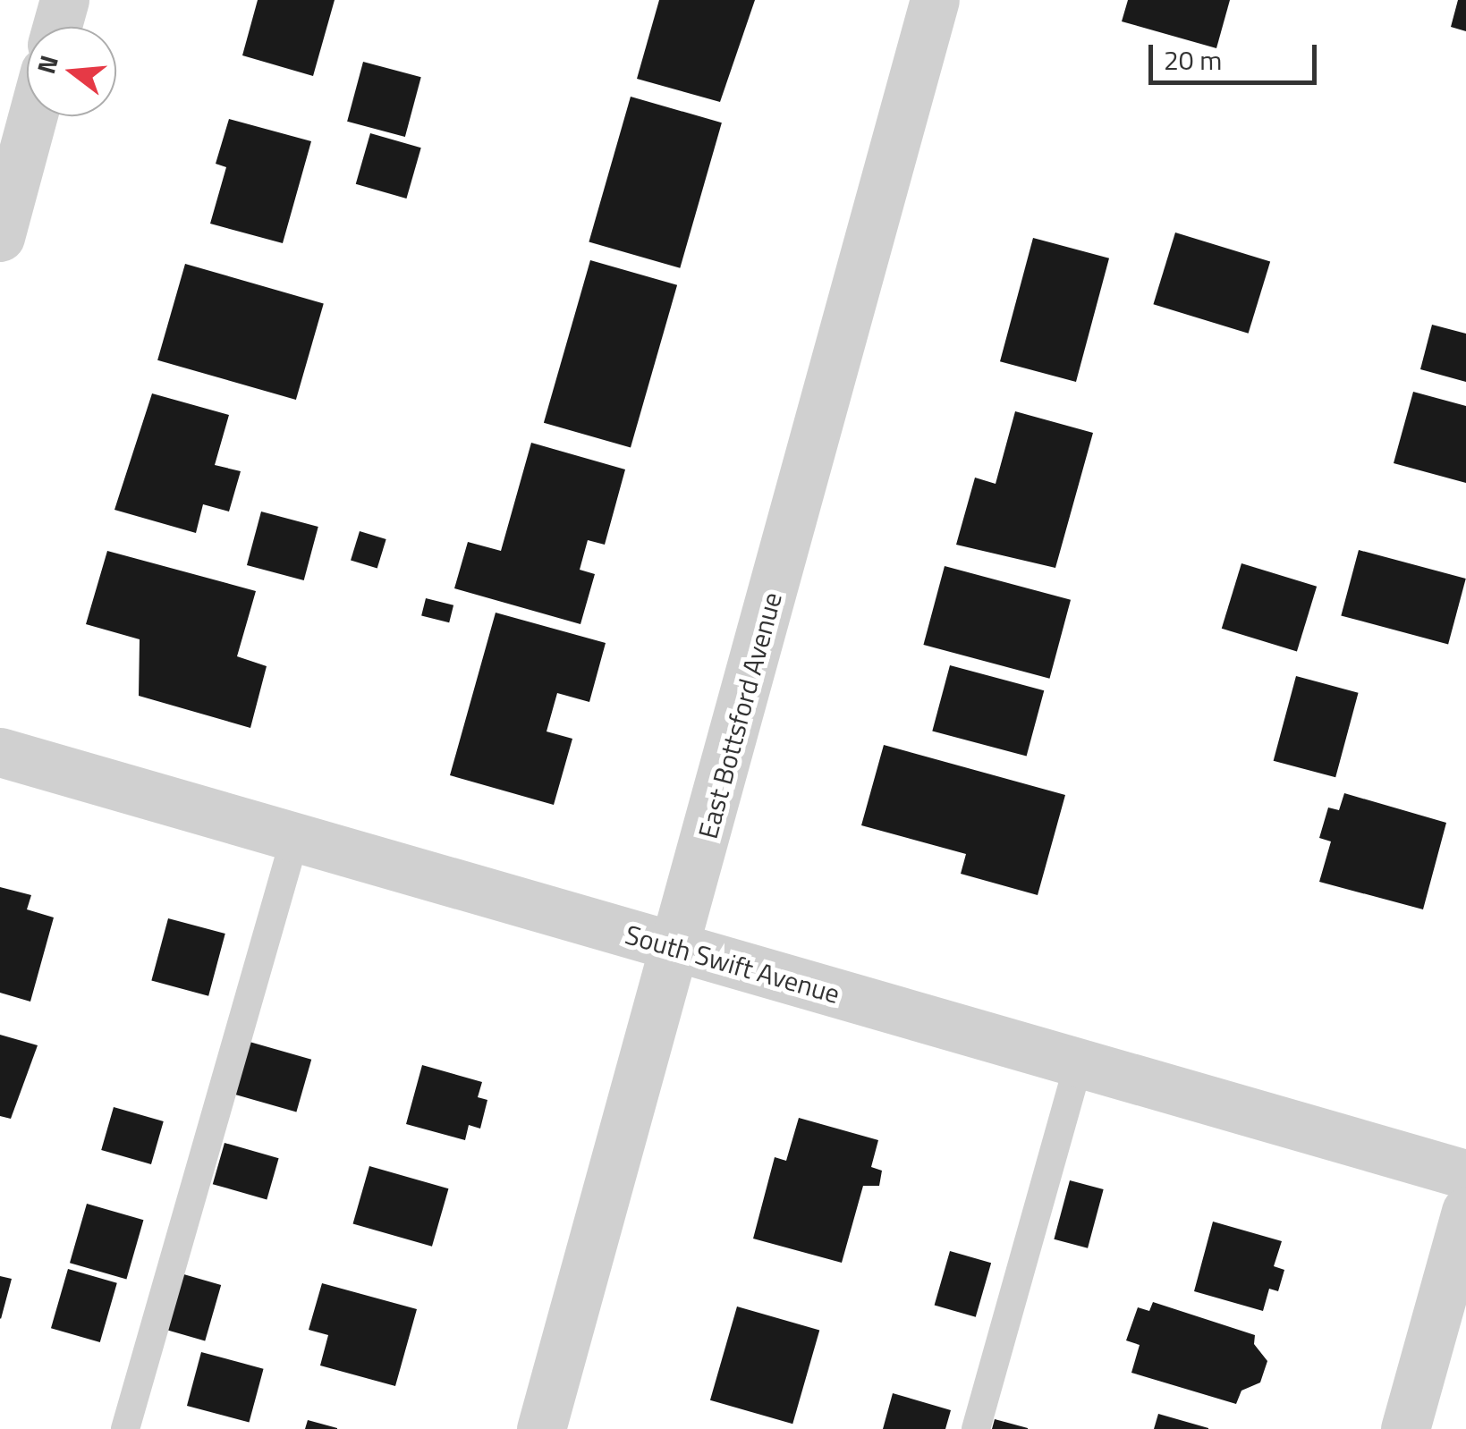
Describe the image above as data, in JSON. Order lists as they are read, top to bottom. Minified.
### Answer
{"streets":{"street":["East Bottsford Avenue","South Swift Avenue"]},"crossings":[["East Bottsford Avenue","South Swift Avenue"]],"scale_bar":"20 m","north":"left"}
